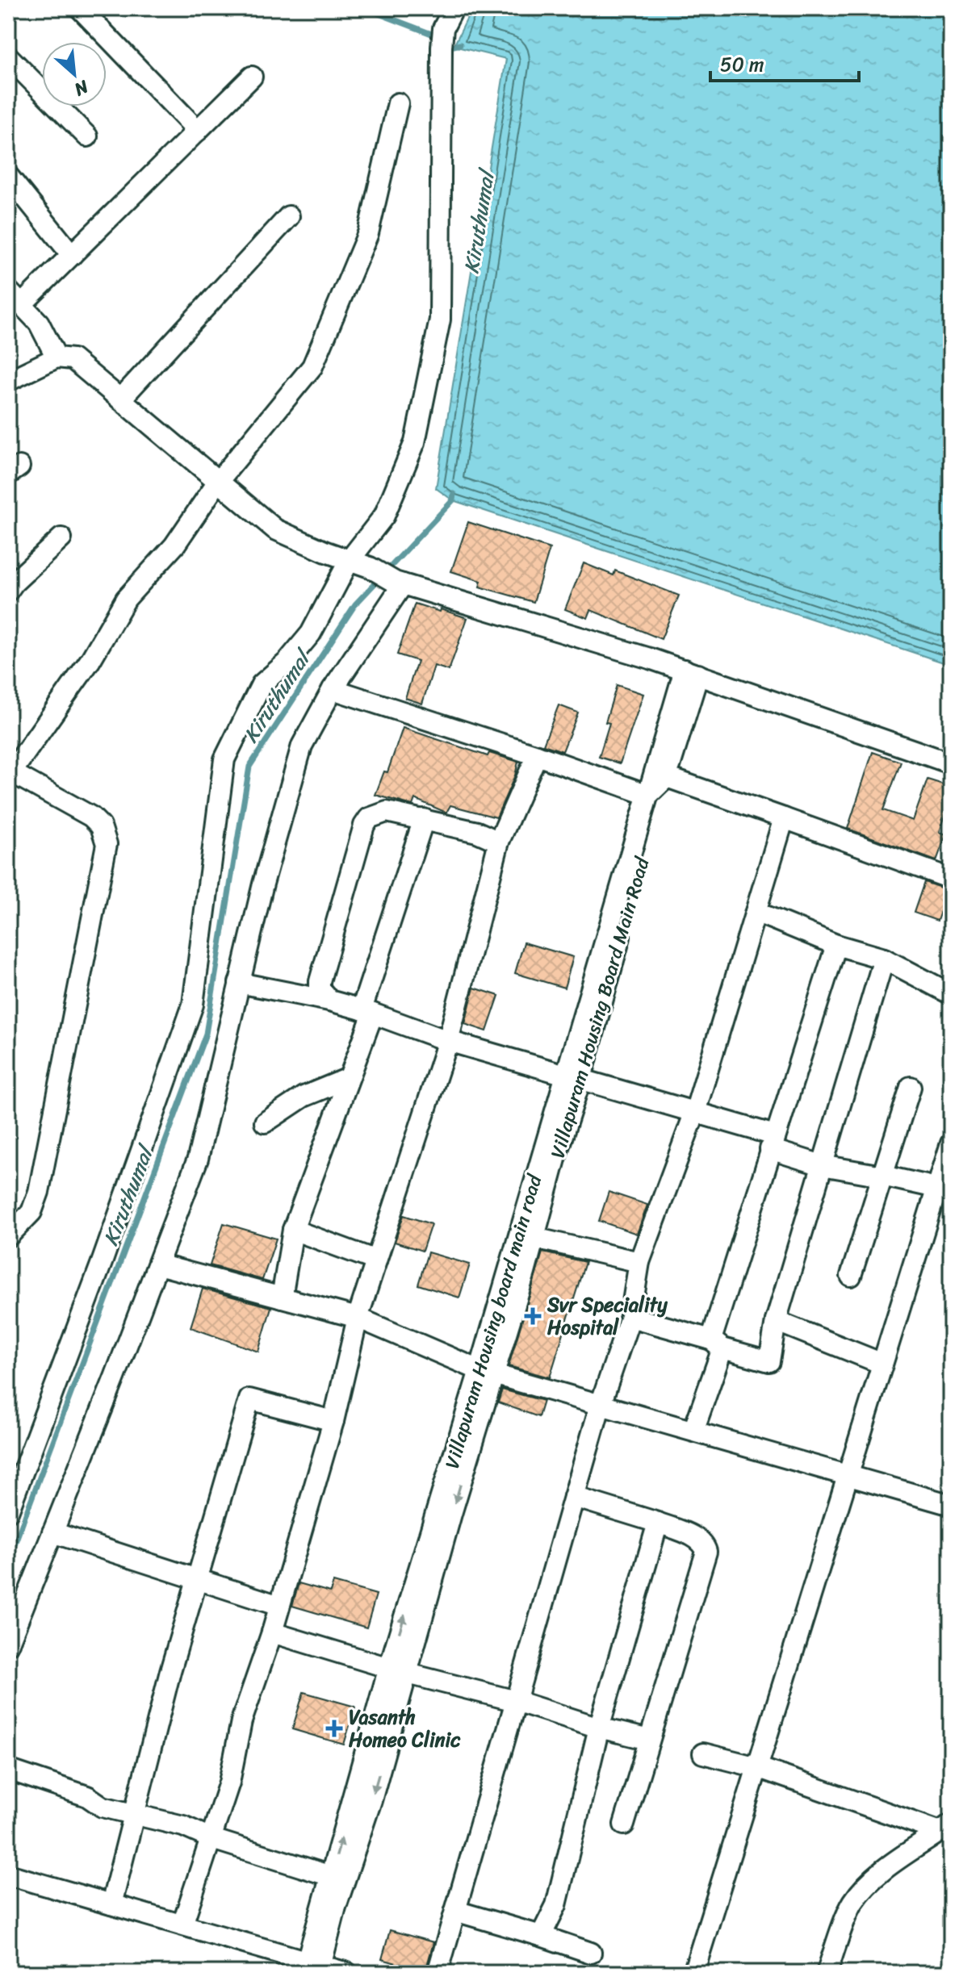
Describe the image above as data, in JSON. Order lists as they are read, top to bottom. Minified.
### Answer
{"streets":{"street":["Villapuram Housing Board Main Road","Villapuram Housing board main road"]},"crossings":[["Villapuram Housing Board Main Road","Villapuram Housing board main road"]],"water":["Kiruthumal"],"places":{"health":["Svr Speciality Hospital","Vasanth Homeo Clinic"]},"scale_bar":"50 m","north":"bottom right"}
